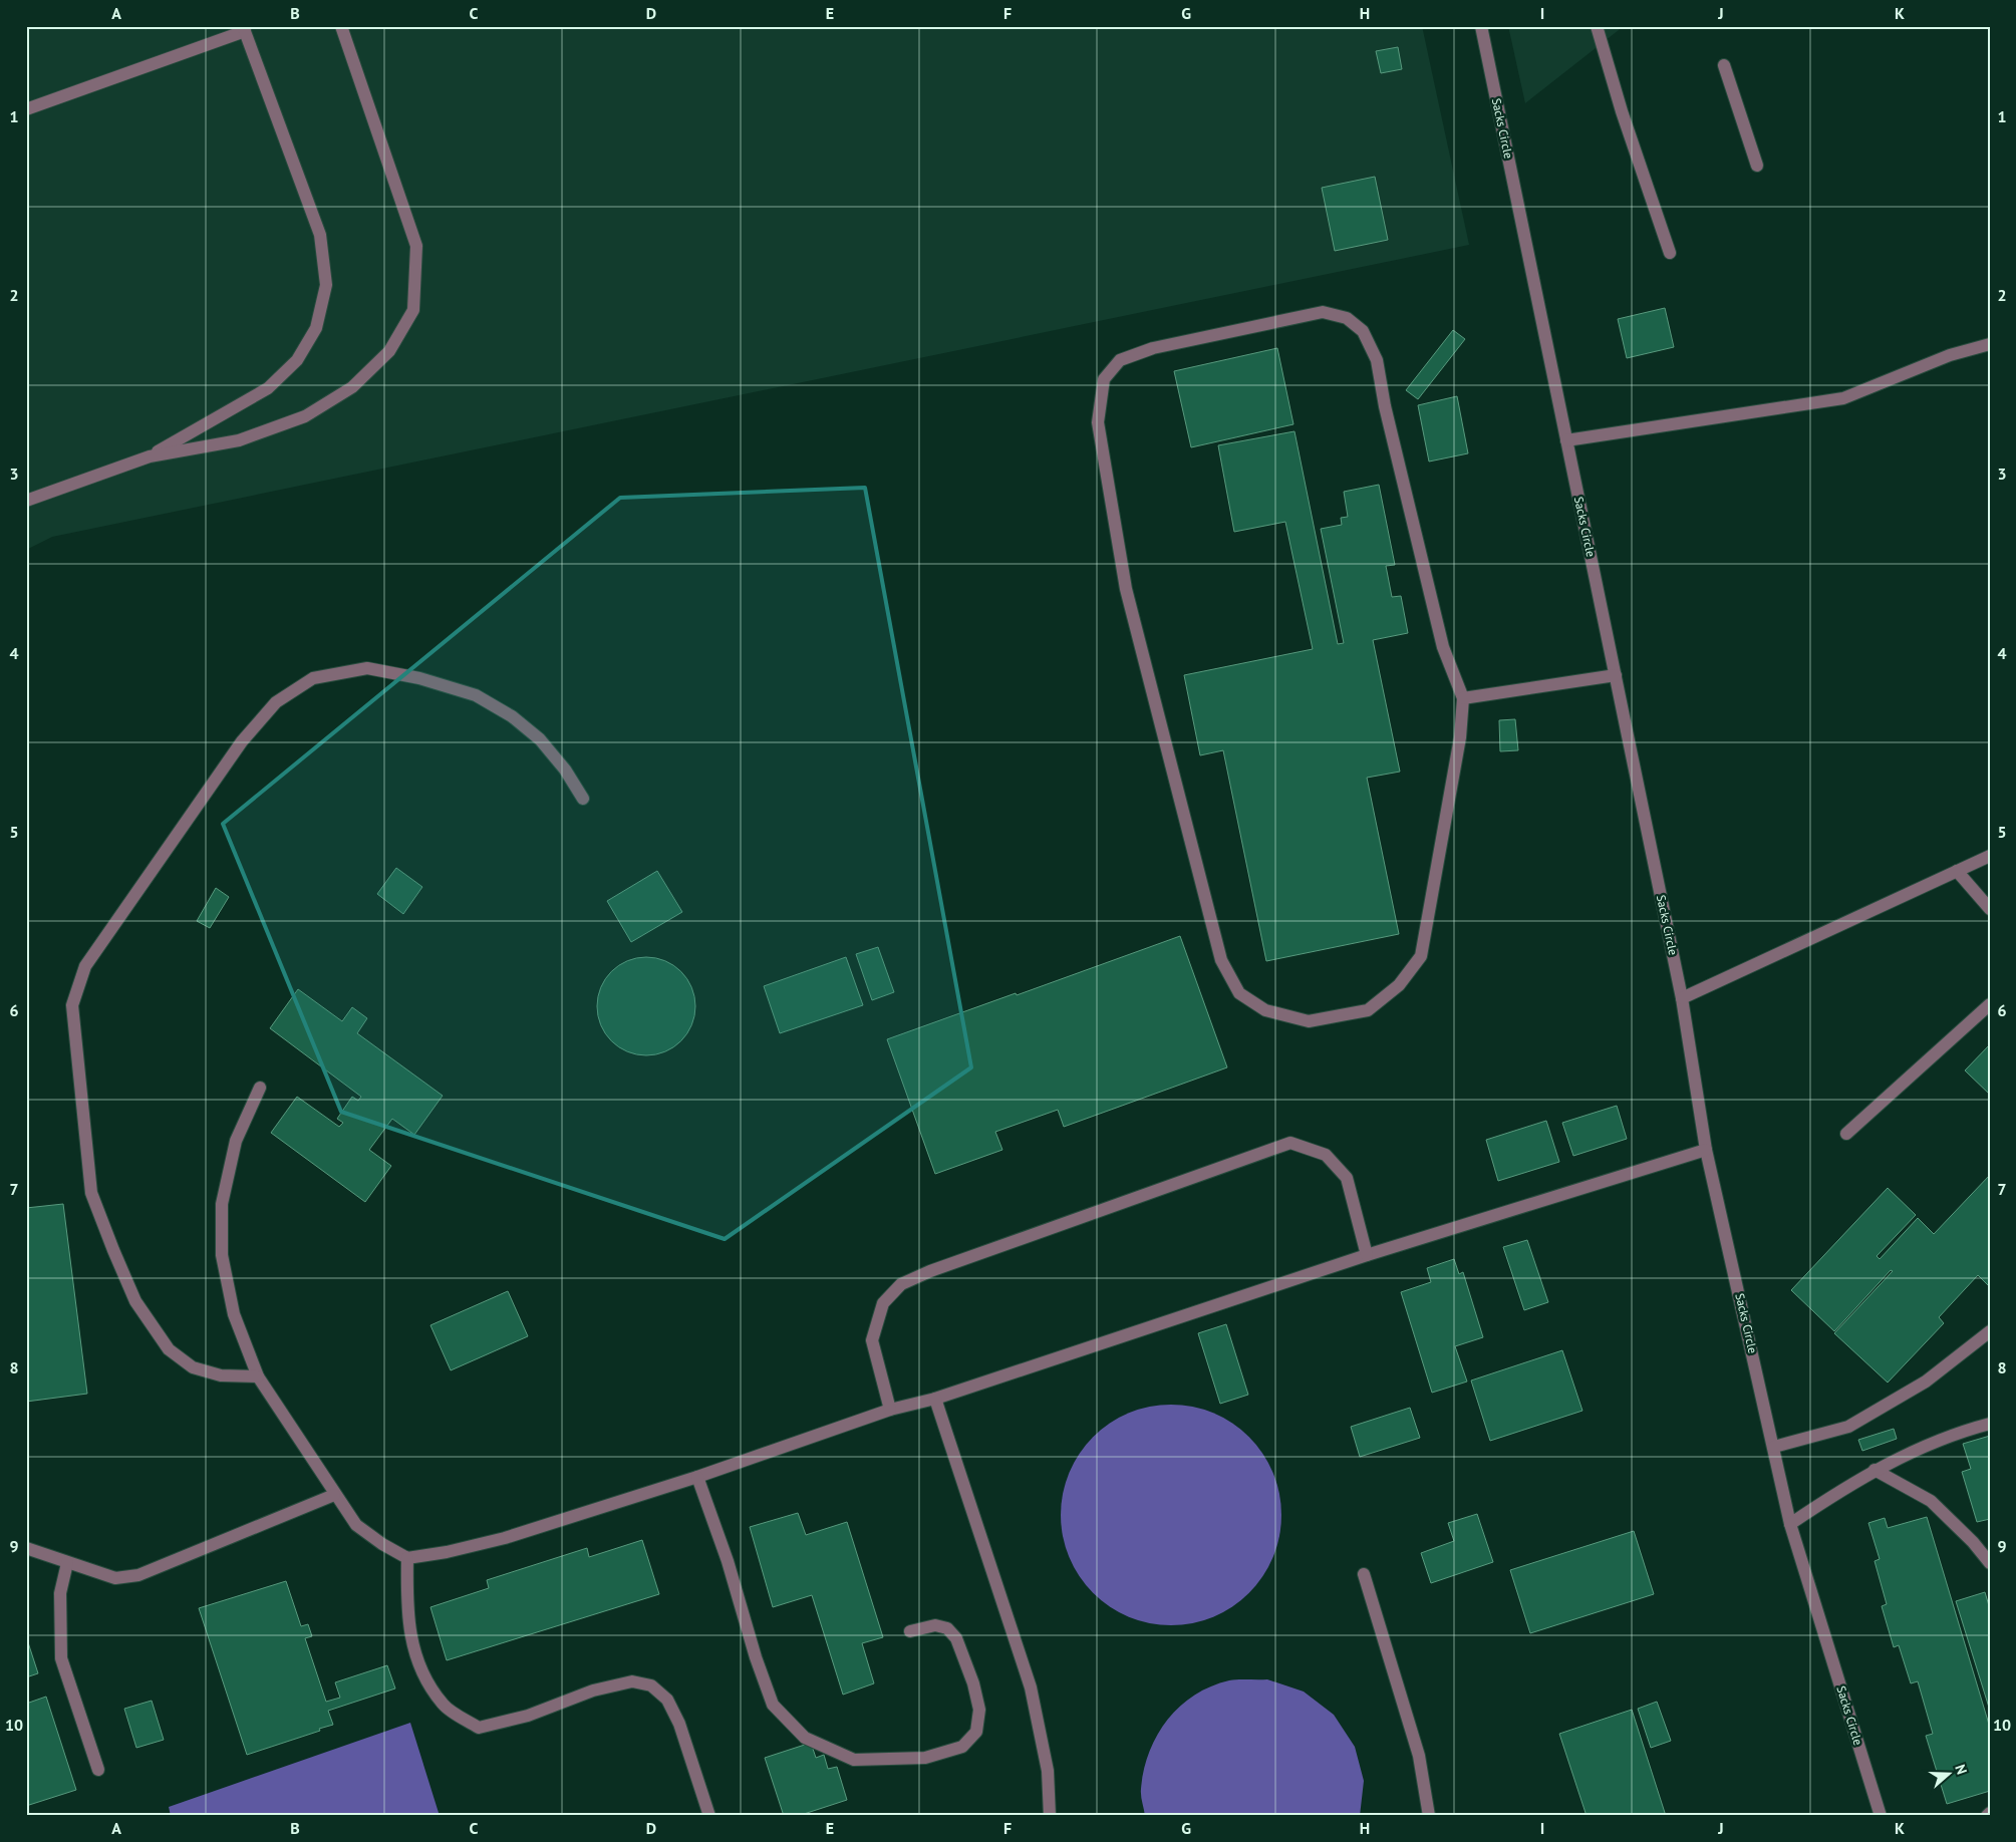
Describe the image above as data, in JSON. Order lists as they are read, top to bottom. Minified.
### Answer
{"streets":{"lane":["Sacks Circle"]},"north":"right","grid":{"columns":["A","B","C","D","E","F","G","H","I","J","K"],"rows":["1","2","3","4","5","6","7","8","9","10"]}}
